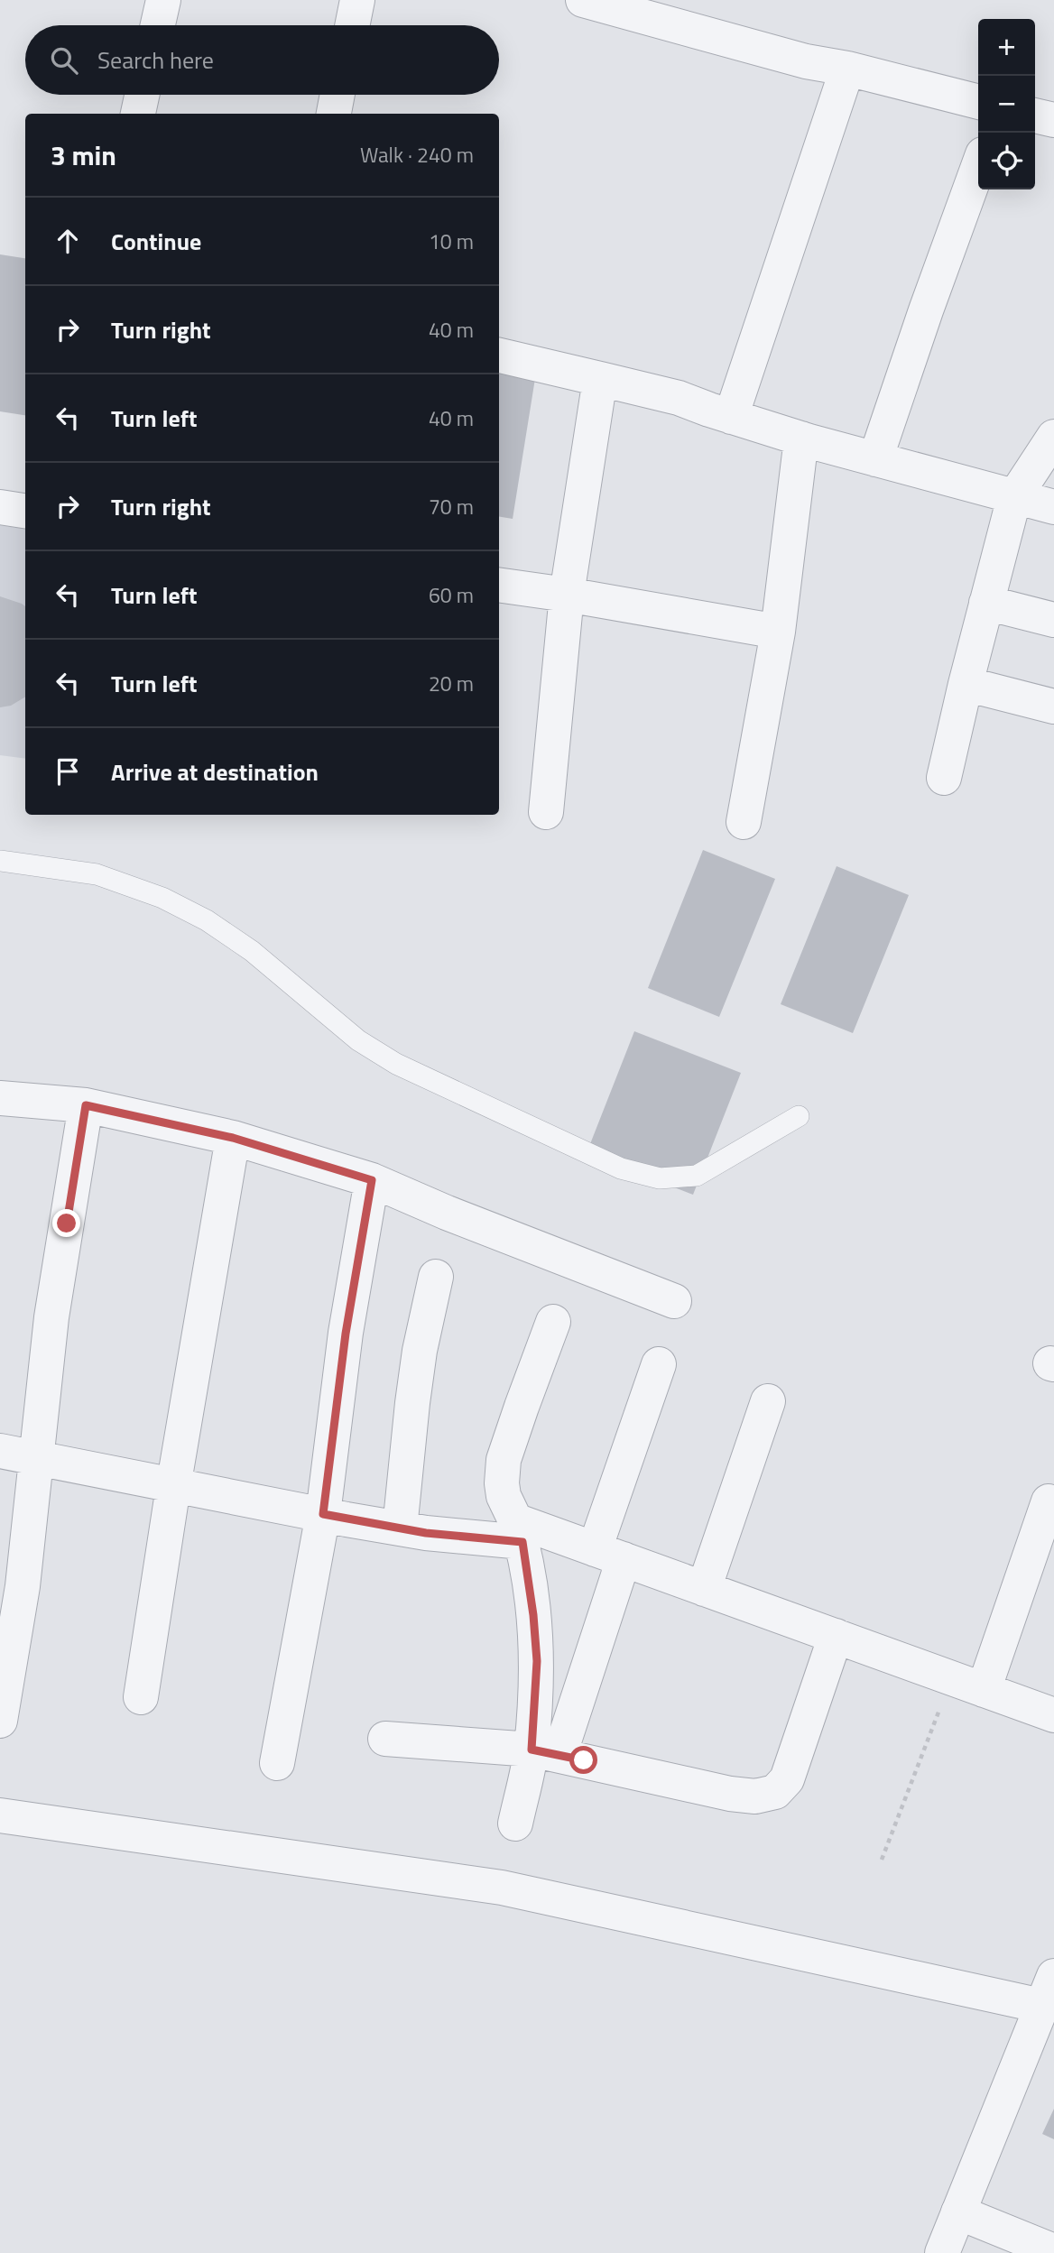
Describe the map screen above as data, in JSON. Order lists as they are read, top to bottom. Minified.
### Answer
{"page":{"map_buttons":["+","−"],"search":"Search here","heading":["3 min","Walk · 240 m"],"list":[["Continue","10 m"],["Turn right","40 m"],["Turn left","40 m"],["Turn right","70 m"],["Turn left","60 m"],["Turn left","20 m"],"Arrive at destination"]}}
